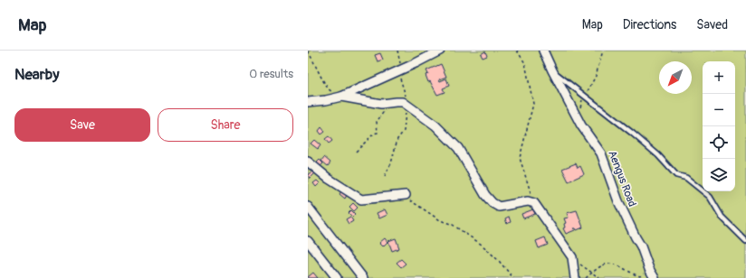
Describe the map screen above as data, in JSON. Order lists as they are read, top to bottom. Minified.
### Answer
{"streets":{"street":["Aengus Road"]},"north":"bottom left","page":{"header":"Map","nav":["Map","Directions","Saved"],"heading":["Nearby","0 results"],"map_buttons":["+","−"],"buttons":["Save","Share"]}}
